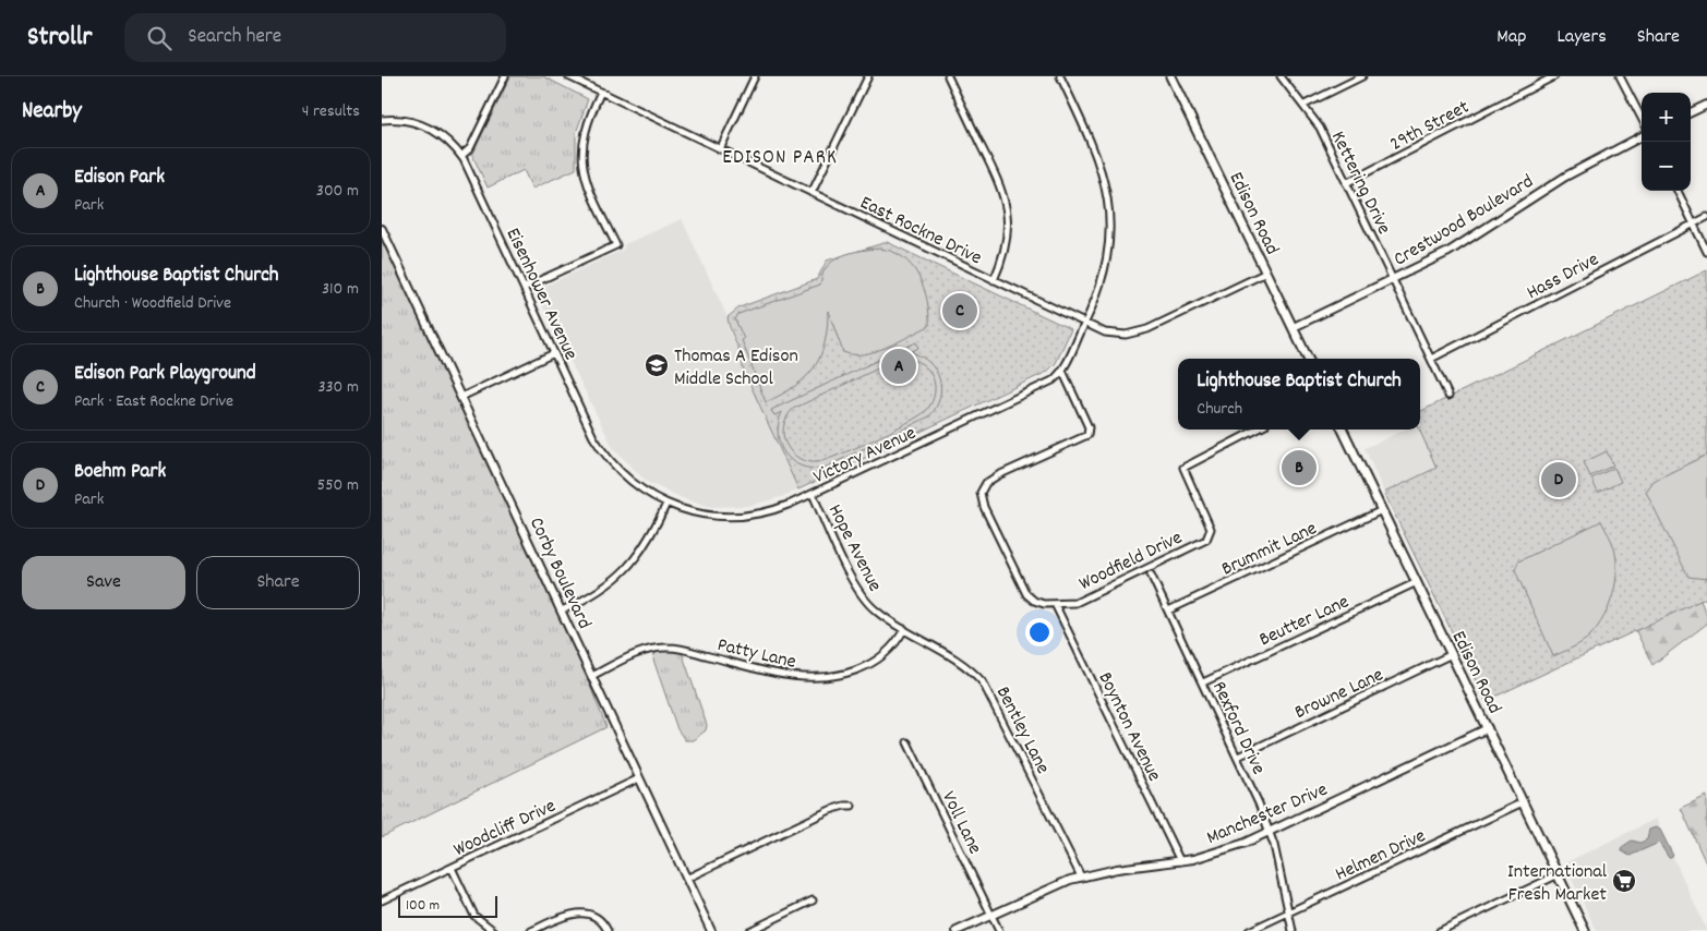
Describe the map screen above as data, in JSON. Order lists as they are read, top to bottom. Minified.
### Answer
{"streets":{"main road":["Edison Road"],"street":["29th Street","Kettering Drive","Crestwood Boulevard","East Rockne Drive","Hass Drive","Eisenhower Avenue","Victory Avenue","Hope Avenue","Brummit Lane","Woodfield Drive","Corby Boulevard","Beutter Lane","Patty Lane","Browne Lane","Boynton Avenue","Rexford Drive","Bentley Lane","Manchester Drive","Voll Lane","Woodcliff Drive","Helmen Drive"]},"crossings":[["29th Street","Kettering Drive"],["Kettering Drive","Crestwood Boulevard"],["Kettering Drive","Hass Drive"],["Edison Road","Crestwood Boulevard"],["Edison Road","East Rockne Drive"],["Edison Road","Brummit Lane"],["Edison Road","Beutter Lane"],["Edison Road","Browne Lane"],["Edison Road","Manchester Drive"],["Edison Road","Helmen Drive"],["Eisenhower Avenue","Victory Avenue"],["Victory Avenue","Hope Avenue"],["Victory Avenue","Woodfield Drive"],["Hope Avenue","Patty Lane"],["Hope Avenue","Bentley Lane"],["Brummit Lane","Rexford Drive"],["Woodfield Drive","Boynton Avenue"],["Corby Boulevard","Patty Lane"],["Corby Boulevard","Woodcliff Drive"],["Beutter Lane","Rexford Drive"],["Patty Lane","Bentley Lane"],["Browne Lane","Rexford Drive"],["Boynton Avenue","Manchester Drive"],["Rexford Drive","Manchester Drive"],["Rexford Drive","Helmen Drive"],["Bentley Lane","Manchester Drive"],["Manchester Drive","Voll Lane"]],"districts":["EDISON PARK"],"places":{"school or university":["Thomas A Edison Middle School"],"supermarket":["International Fresh Market"]},"scale_bar":"100 m","page":{"header":"Strollr","search":"Search here","nav":["Map","Layers","Share"],"heading":["Nearby","4 results"],"map_buttons":["+","−"],"list":[{"mark":"A","name":"Edison Park","note":"Park","value":"300 m"},{"mark":"B","name":"Lighthouse Baptist Church","note":"Church · Woodfield Drive","value":"310 m"},{"mark":"C","name":"Edison Park Playground","note":"Park · East Rockne Drive","value":"330 m"},{"mark":"D","name":"Boehm Park","note":"Park","value":"550 m"}],"pins":["C","A","B","D"],"popup":["Lighthouse Baptist Church","Church"],"buttons":["Save","Share"],"scale":"100 m"}}
